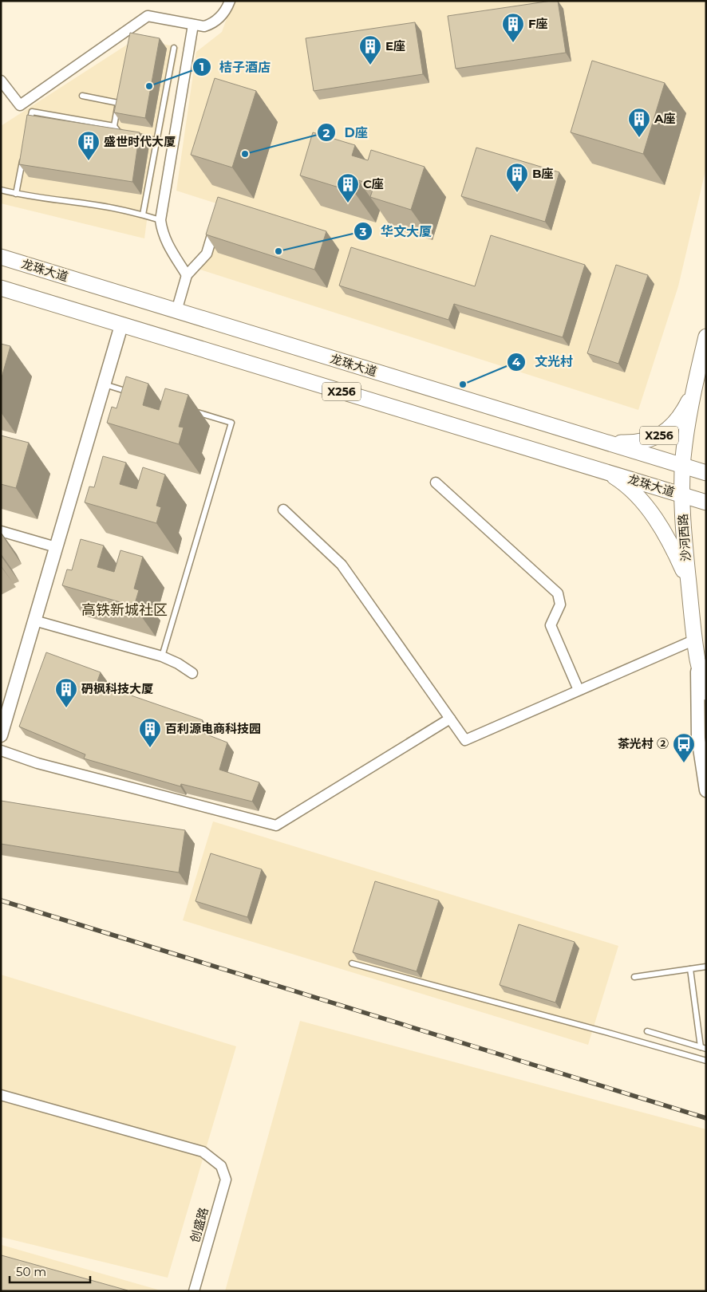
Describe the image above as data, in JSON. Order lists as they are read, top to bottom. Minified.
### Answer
{"streets":{"main road":["龙珠大道","X256","沙河西路"],"street":["创盛路"]},"crossings":[["龙珠大道","X256"],["龙珠大道","沙河西路"],["X256","沙河西路"]],"districts":["高铁新城社区"],"places":{"building":["F座","E座","A座","盛世时代大厦","B座","C座","砃枫科技大厦","百利源电商科技园"],"other":["桔子酒店","D座","华文大厦","文光村"],"bus stop":["茶光村 ②"]},"scale_bar":"50 m"}
